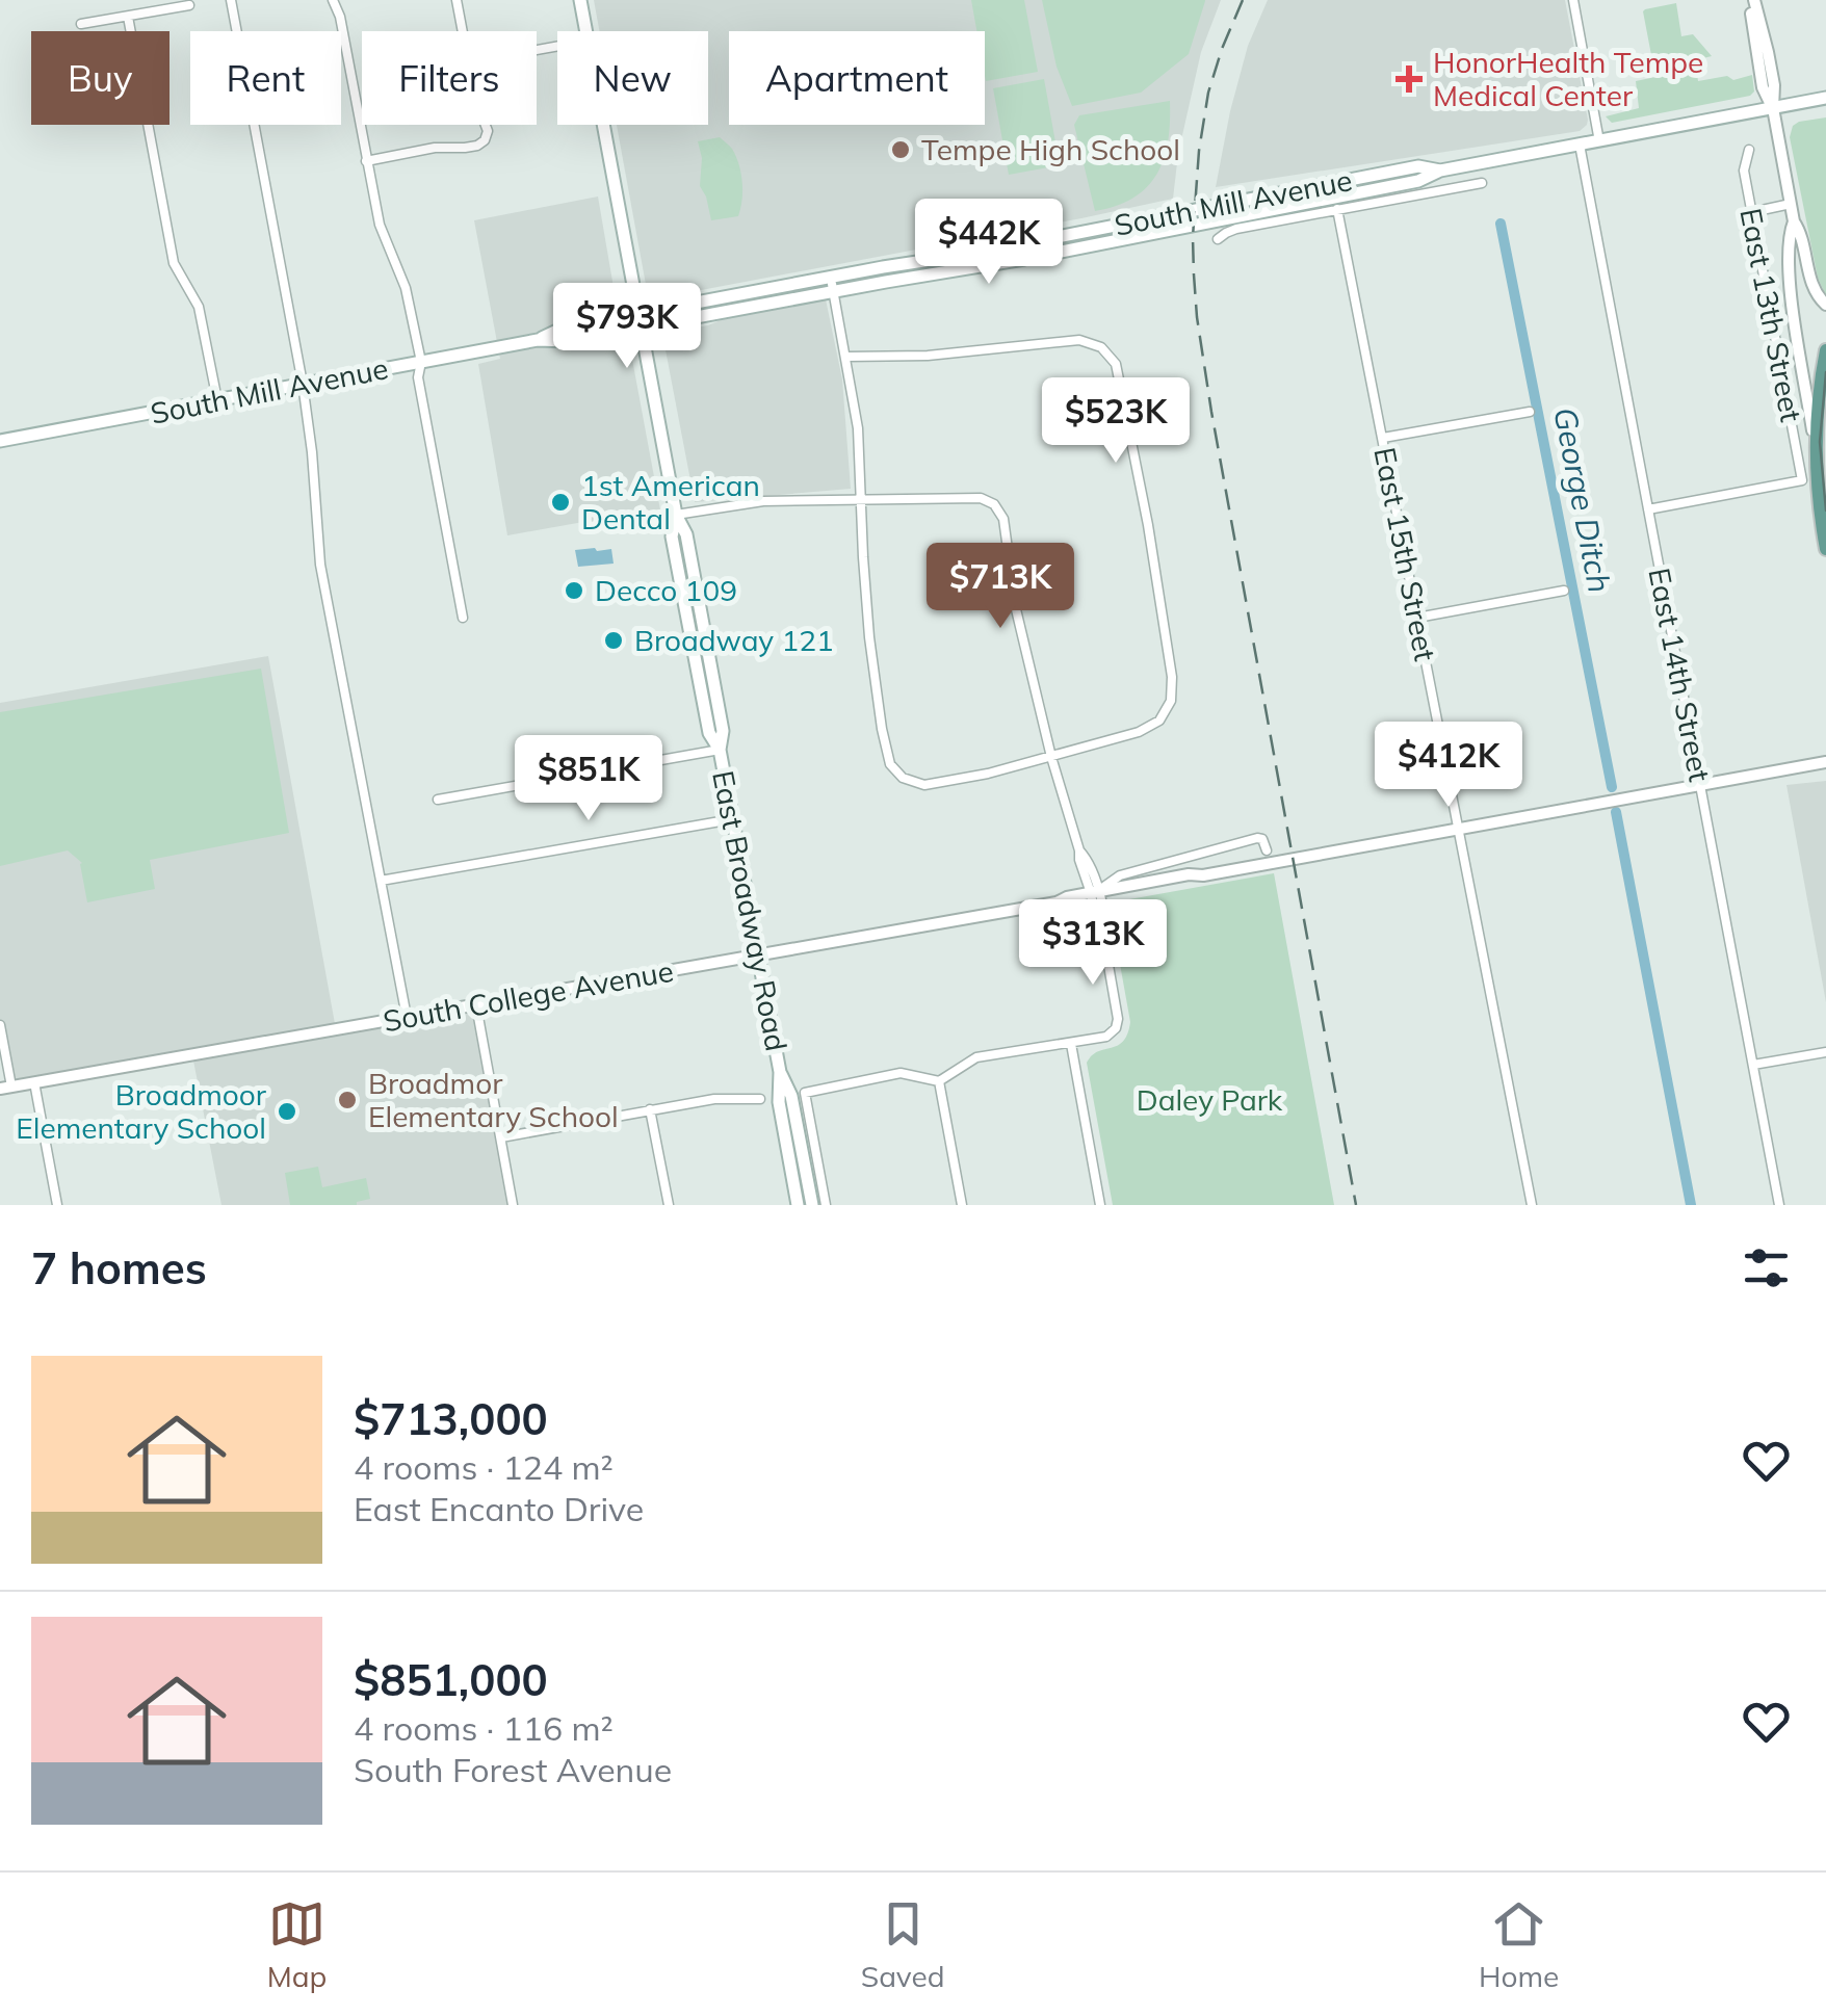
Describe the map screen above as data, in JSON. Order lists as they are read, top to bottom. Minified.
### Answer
{"streets":{"main road":["South Mill Avenue","East Broadway Road"],"street":["East 13th Street","East 15th Street","East 14th Street","South College Avenue"]},"crossings":[["South Mill Avenue","East 13th Street"],["South Mill Avenue","East 15th Street"],["South Mill Avenue","East 14th Street"],["South Mill Avenue","East Broadway Road"],["East 13th Street","East 14th Street"],["East 15th Street","South College Avenue"],["East 14th Street","South College Avenue"],["East Broadway Road","South College Avenue"]],"water":["George Ditch"],"parks":["Daley Park"],"places":{"health":["HonorHealth Tempe Medical Center"],"other":["Tempe High School","1st American Dental","Decco 109","Broadway 121","Broadmor Elementary School","Broadmoor Elementary School"]},"page":{"chip":["Buy","Rent","Filters","New","Apartment"],"price":["$442K","$793K","$523K","$713K","$412K","$851K","$313K"],"heading":"7 homes","list":[{"name":"$713,000","note":"4 rooms · 124 m² · East Encanto Drive"},{"name":"$851,000","note":"4 rooms · 116 m² · South Forest Avenue"}],"tabs":["Map","Saved","Home"]}}
